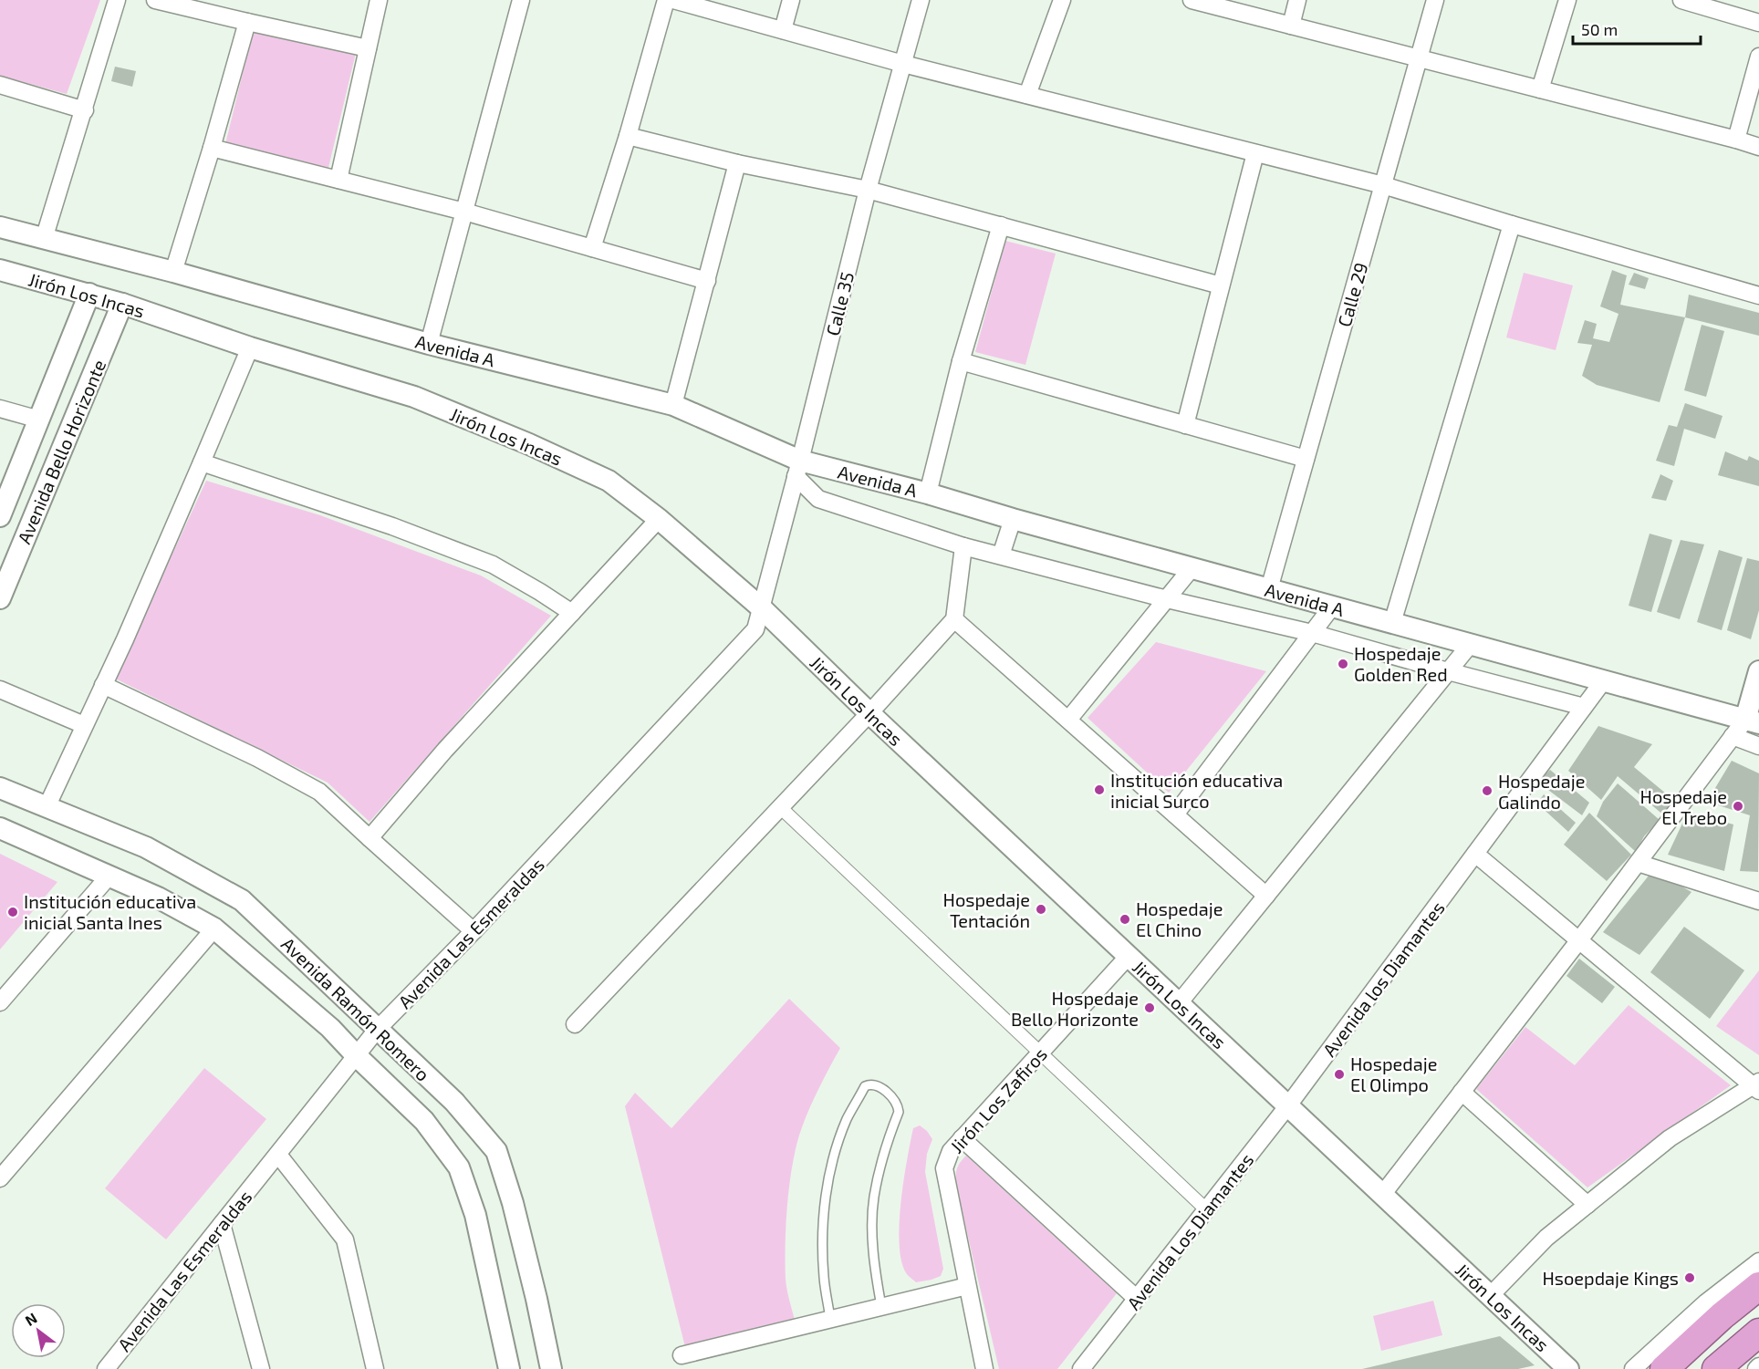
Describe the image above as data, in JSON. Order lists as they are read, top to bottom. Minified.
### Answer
{"streets":{"street":["Jirón Los Incas","Calle 29","Calle 35","Avenida A","Avenida Bello Horizonte","Avenida Las Esmeraldas","Avenida los Diamantes","Avenida Ramón Romero","Jirón Los Zafiros","Avenida Los Diamantes"]},"crossings":[["Jirón Los Incas","Calle 35"],["Jirón Los Incas","Avenida Bello Horizonte"],["Jirón Los Incas","Avenida Las Esmeraldas"],["Jirón Los Incas","Avenida los Diamantes"],["Jirón Los Incas","Jirón Los Zafiros"],["Jirón Los Incas","Avenida Los Diamantes"],["Calle 29","Avenida A"],["Calle 35","Avenida A"],["Calle 35","Avenida Las Esmeraldas"],["Avenida Las Esmeraldas","Avenida Ramón Romero"],["Avenida los Diamantes","Avenida Los Diamantes"]],"places":["Hospedaje Golden Red","Institución educativa inicial Surco","Hospedaje Galindo","Hospedaje El Trebo","Hospedaje Tentación","Institución educativa inicial Santa Ines","Hospedaje El Chino","Hospedaje Bello Horizonte","Hospedaje El Olimpo","Hsoepdaje Kings"],"scale_bar":"50 m","north":"top left"}
